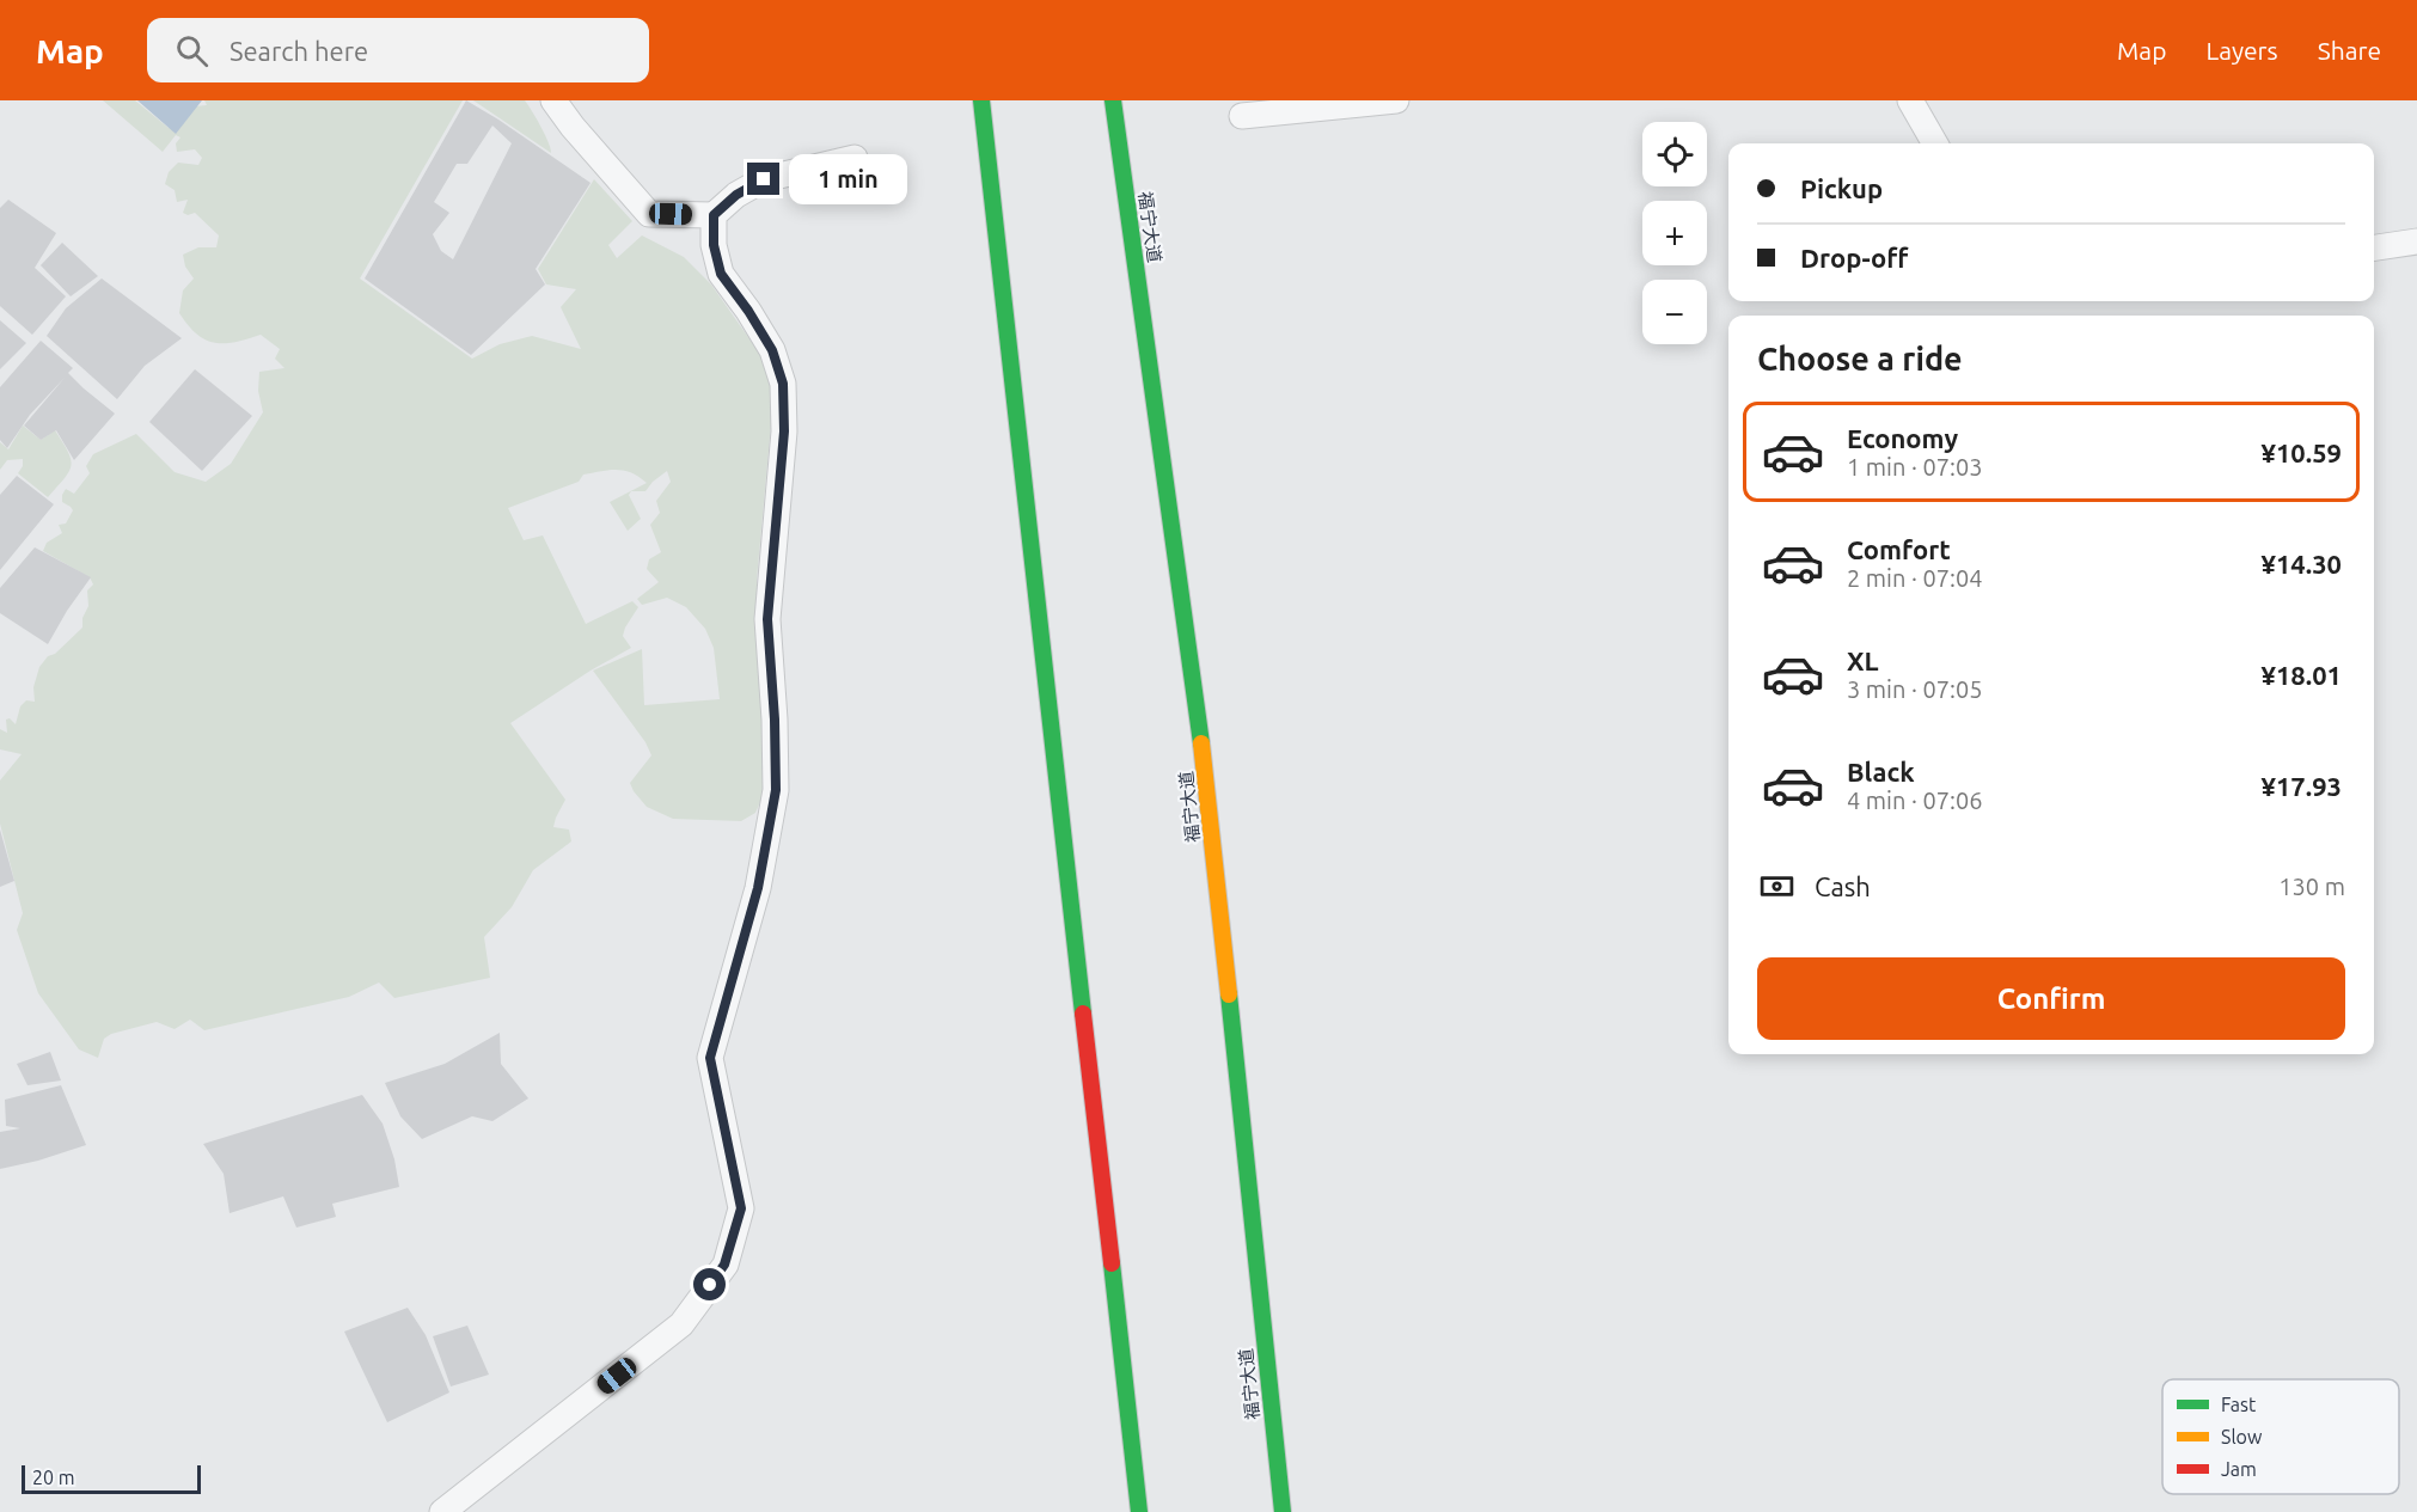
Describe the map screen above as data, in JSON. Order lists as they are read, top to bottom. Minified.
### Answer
{"streets":{"street":["福宁大道"]},"legend":["Fast","Slow","Jam"],"scale_bar":"20 m","page":{"header":"Map","search":"Search here","nav":["Map","Layers","Share"],"map_buttons":["+","−"],"banner":["Pickup","Drop-off"],"bubble":"1 min","heading":"Choose a ride","list":[{"name":"Economy","note":"1 min · 07:03","value":"¥10.59"},{"name":"Comfort","note":"2 min · 07:04","value":"¥14.30"},{"name":"XL","note":"3 min · 07:05","value":"¥18.01"},{"name":"Black","note":"4 min · 07:06","value":"¥17.93"}],"pay":["Cash","130 m"],"buttons":"Confirm","scale":"20 m"}}
